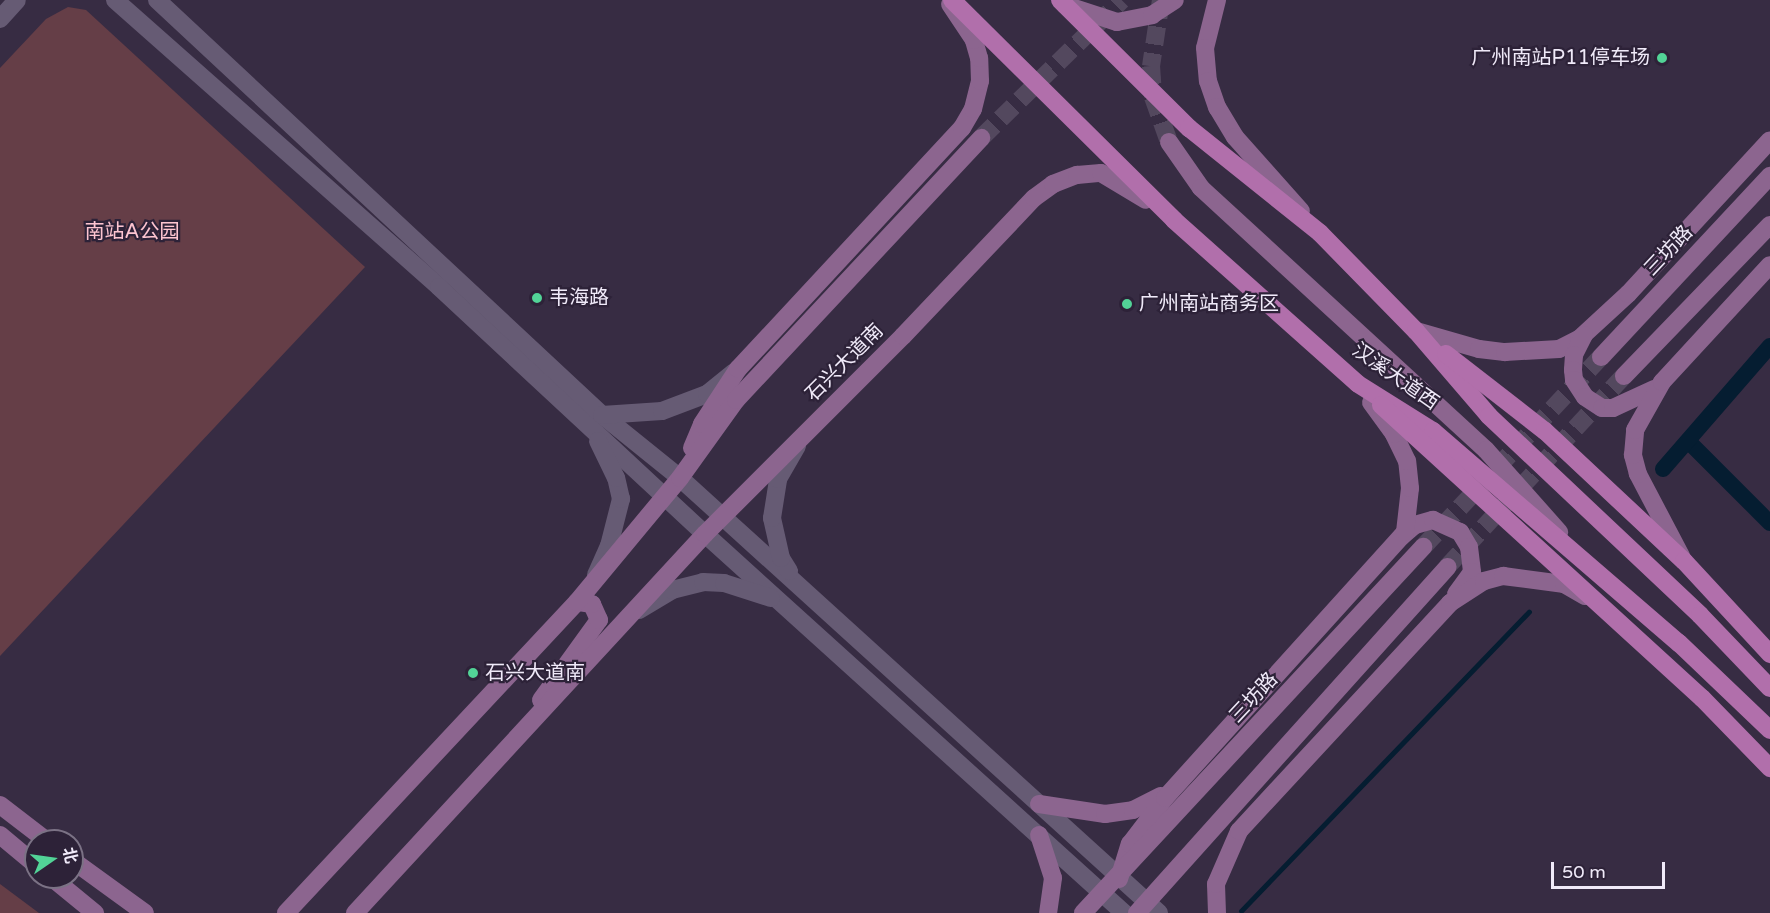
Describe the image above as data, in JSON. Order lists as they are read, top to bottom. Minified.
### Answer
{"streets":{"main road":["三坊路","石兴大道南","汉溪大道西"]},"crossings":[["石兴大道南","汉溪大道西"]],"parks":["南站A公园"],"places":["广州南站P11停车场","韦海路","广州南站商务区","石兴大道南"],"scale_bar":"50 m","north":"right"}
